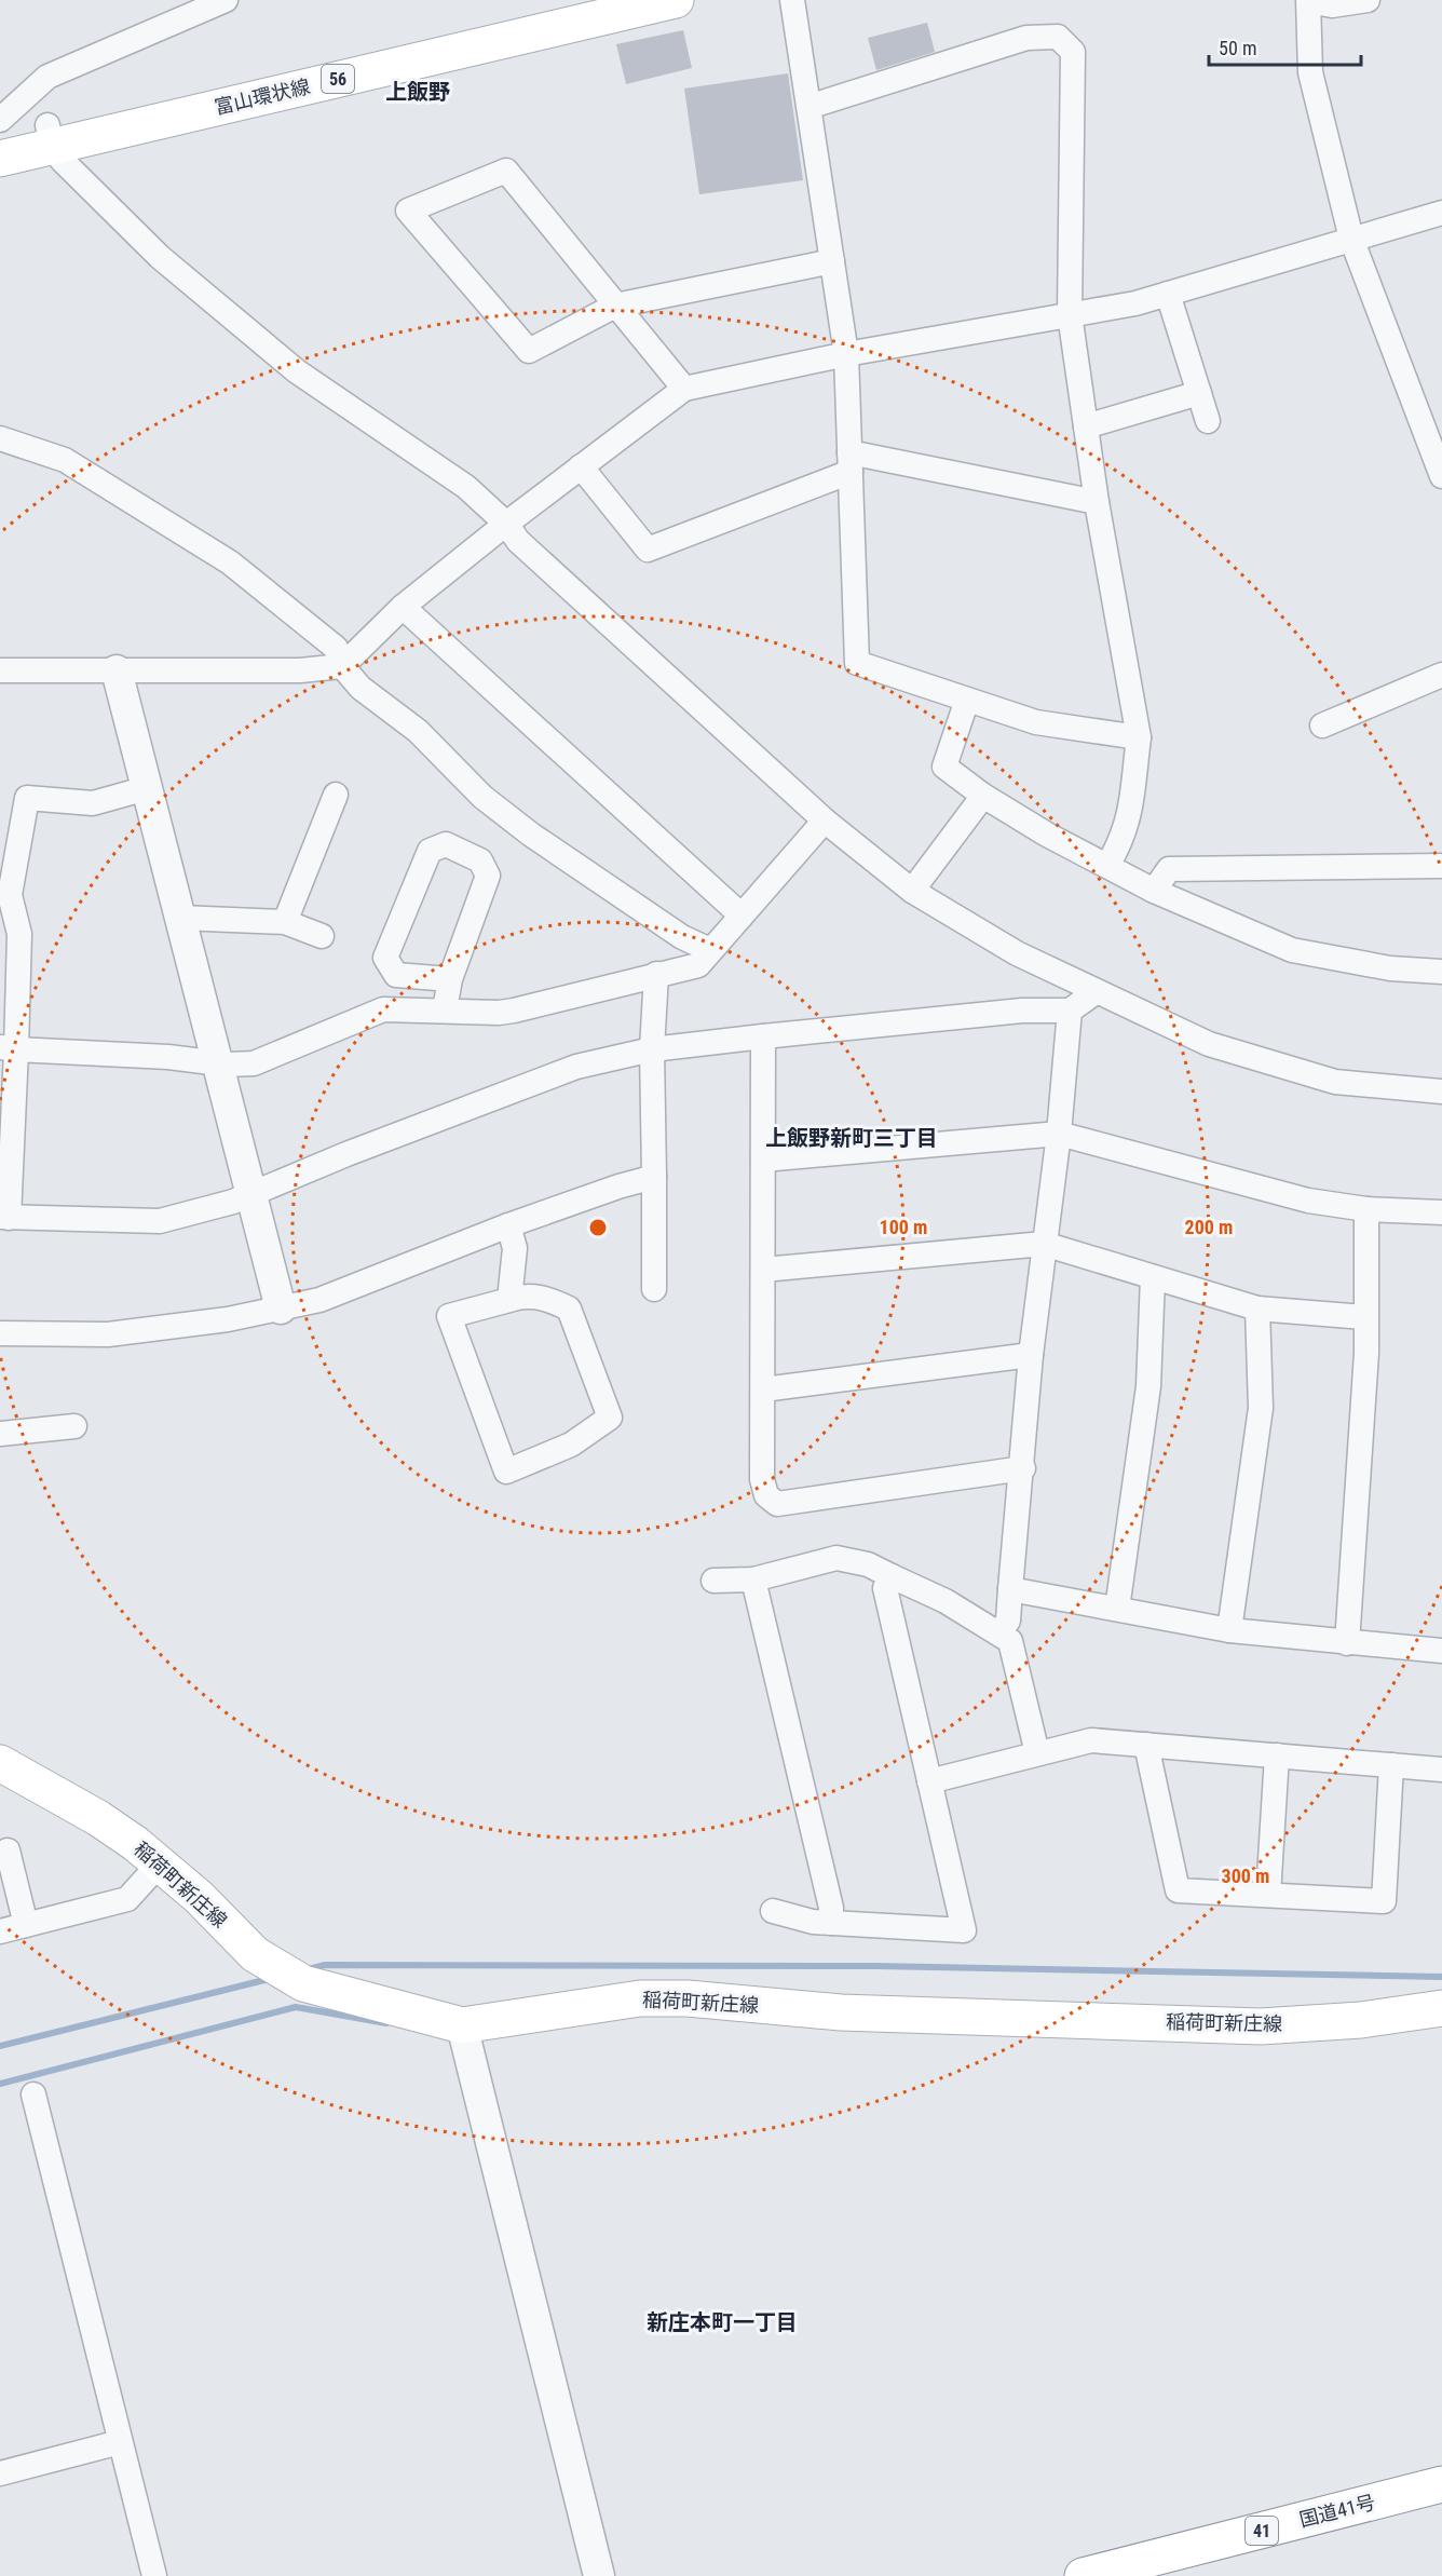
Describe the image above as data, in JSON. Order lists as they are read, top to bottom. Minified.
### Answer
{"streets":{"main road":["56","富山環状線","稲荷町新庄線","国道41号","41"]},"districts":["上飯野","上飯野新町三丁目","新庄本町一丁目"],"scale_bar":"50 m","rings":["100 m","200 m","300 m"]}
